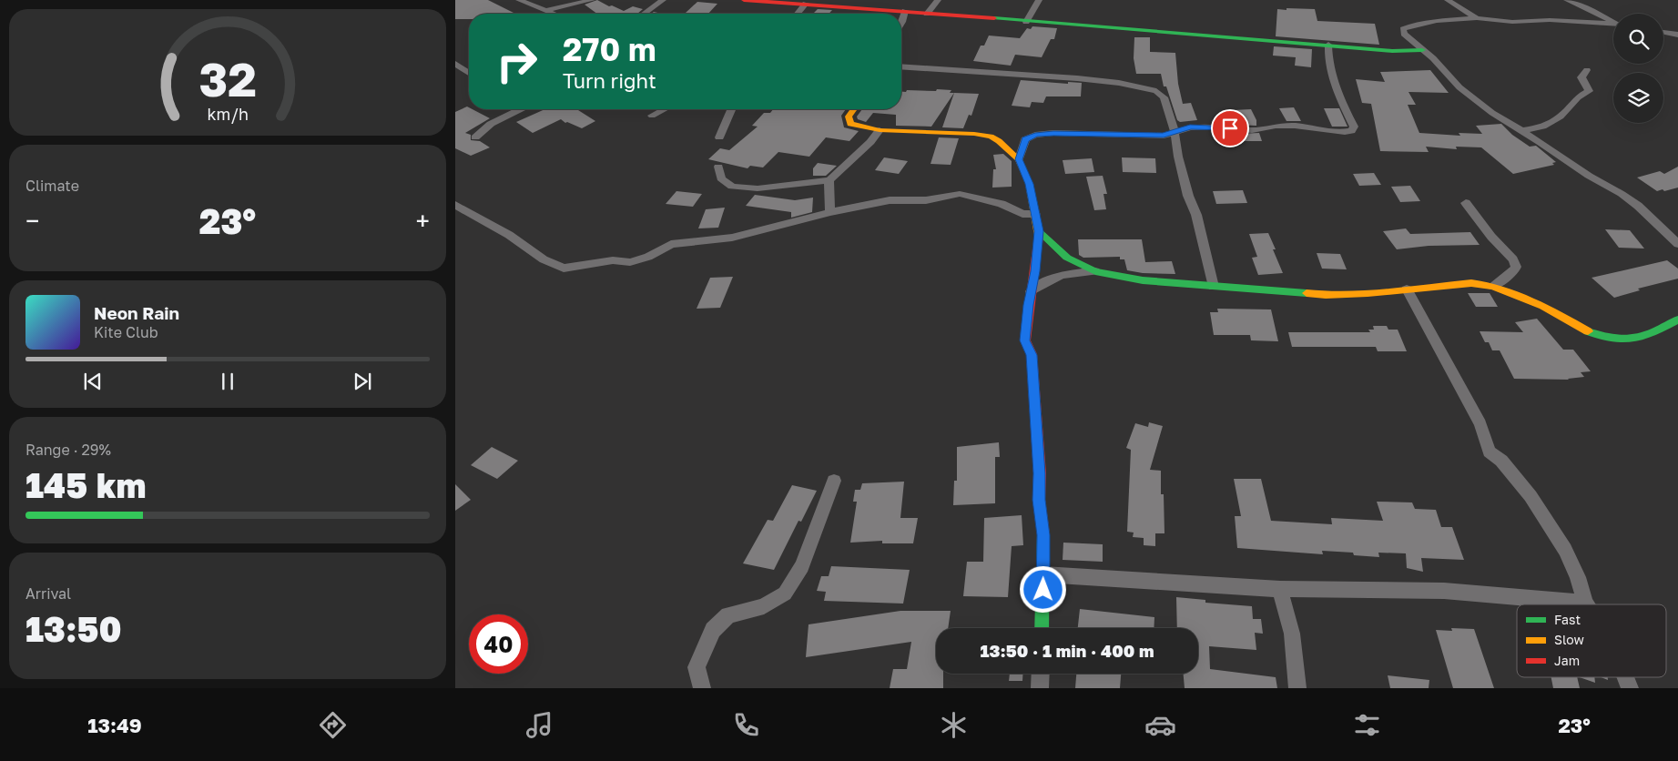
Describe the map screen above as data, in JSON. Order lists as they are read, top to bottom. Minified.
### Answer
{"legend":["Fast","Slow","Jam"],"page":{"turn":["270 m","Turn right"],"tile":["Climate",["Range · 29%","145 km"],["Arrival","13:50"]],"heat":["−","23°","+"],"song":["Neon Rain","Kite Club"],"limit":"40","trip":"13:50 · 1 min · 400 m","tabs":["13:49","23°"],"gauge":["32","km/h"]}}
